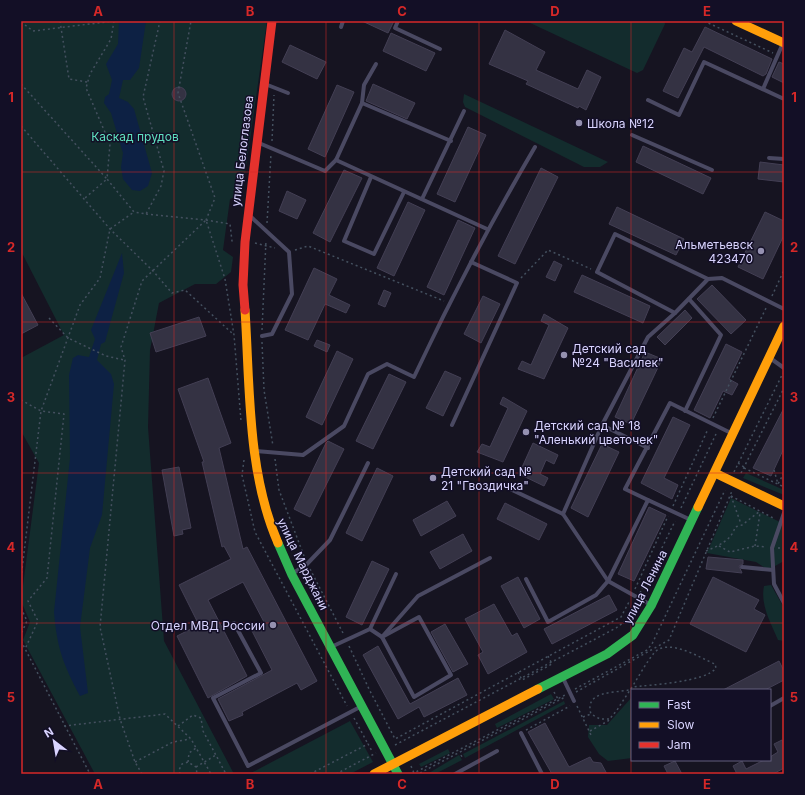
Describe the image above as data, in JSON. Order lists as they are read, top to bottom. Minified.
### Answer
{"streets":{"street":["улица Белоглазова","улица Марджани","улица Ленина"]},"crossings":[["улица Белоглазова","улица Марджани"],["улица Марджани","улица Ленина"]],"parks":["Каскад прудов"],"places":["Школа №12","Альметьевск 423470","Детский сад №24 \"Василек\"","Детский сад № 18 \"Аленький цветочек\"","Детский сад № 21 \"Гвоздичка\"","Отдел МВД России"],"legend":["Fast","Slow","Jam"],"north":"top left","grid":{"columns":["A","B","C","D","E"],"rows":["1","2","3","4","5"]}}
